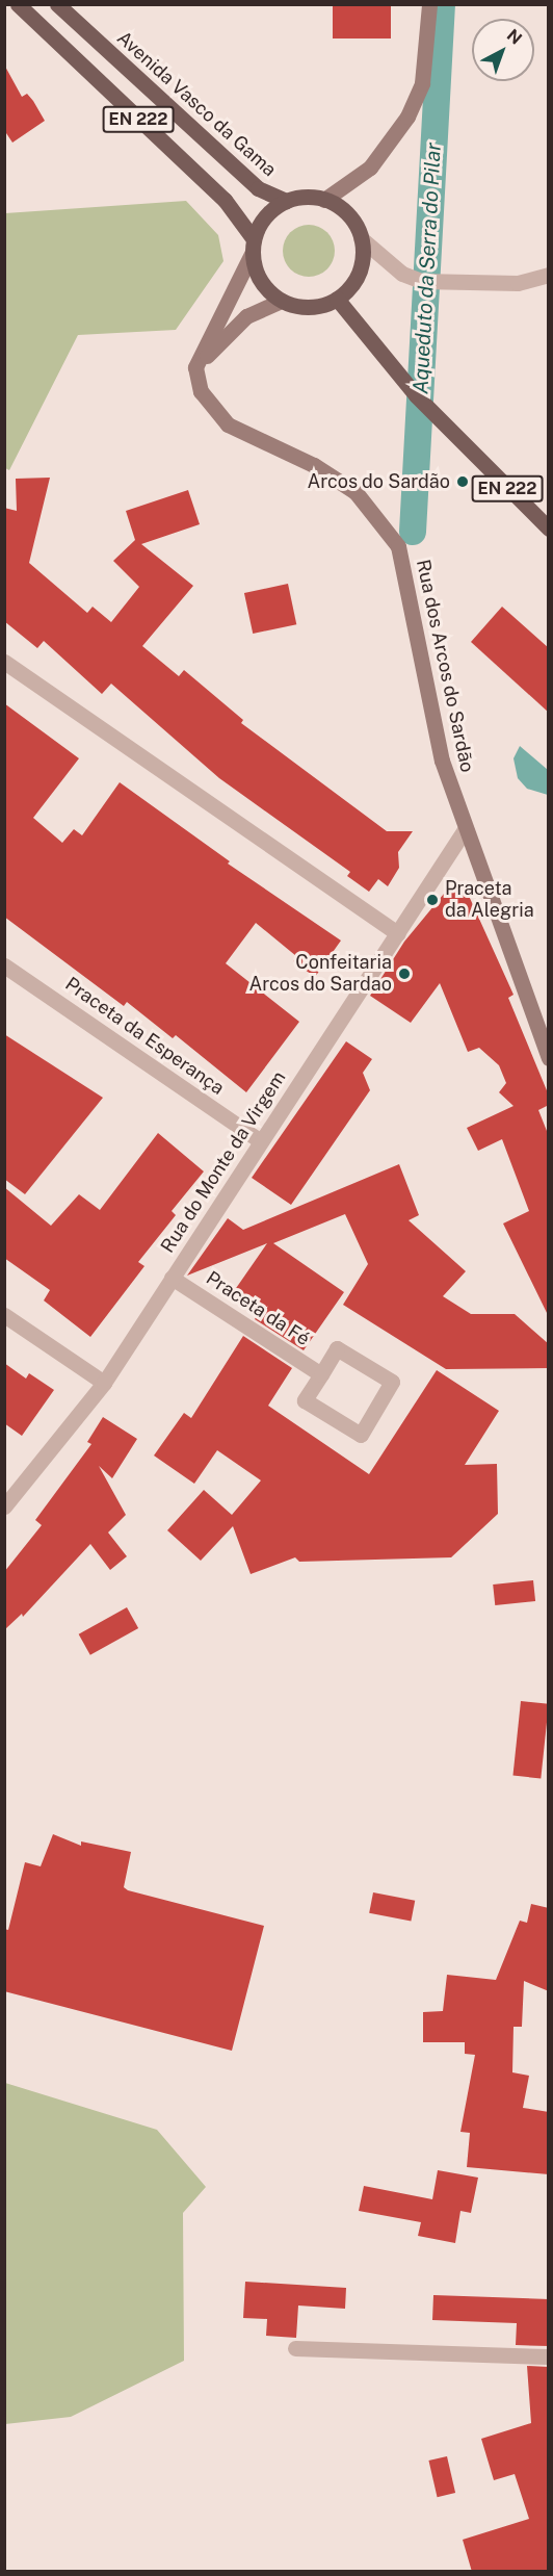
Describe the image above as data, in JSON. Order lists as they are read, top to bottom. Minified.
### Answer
{"streets":{"main road":["Avenida Vasco da Gama","EN 222","Rua dos Arcos do Sardão"],"street":["Praceta da Esperança","Rua do Monte da Virgem","Praceta da Fé"]},"crossings":[["Avenida Vasco da Gama","EN 222"],["Rua dos Arcos do Sardão","Rua do Monte da Virgem"],["Praceta da Esperança","Rua do Monte da Virgem"],["Rua do Monte da Virgem","Praceta da Fé"]],"water":["Aqueduto da Serra do Pilar"],"places":["Arcos do Sardão","Praceta da Alegria","Confeitaria Arcos do Sardao"],"north":"top right"}
